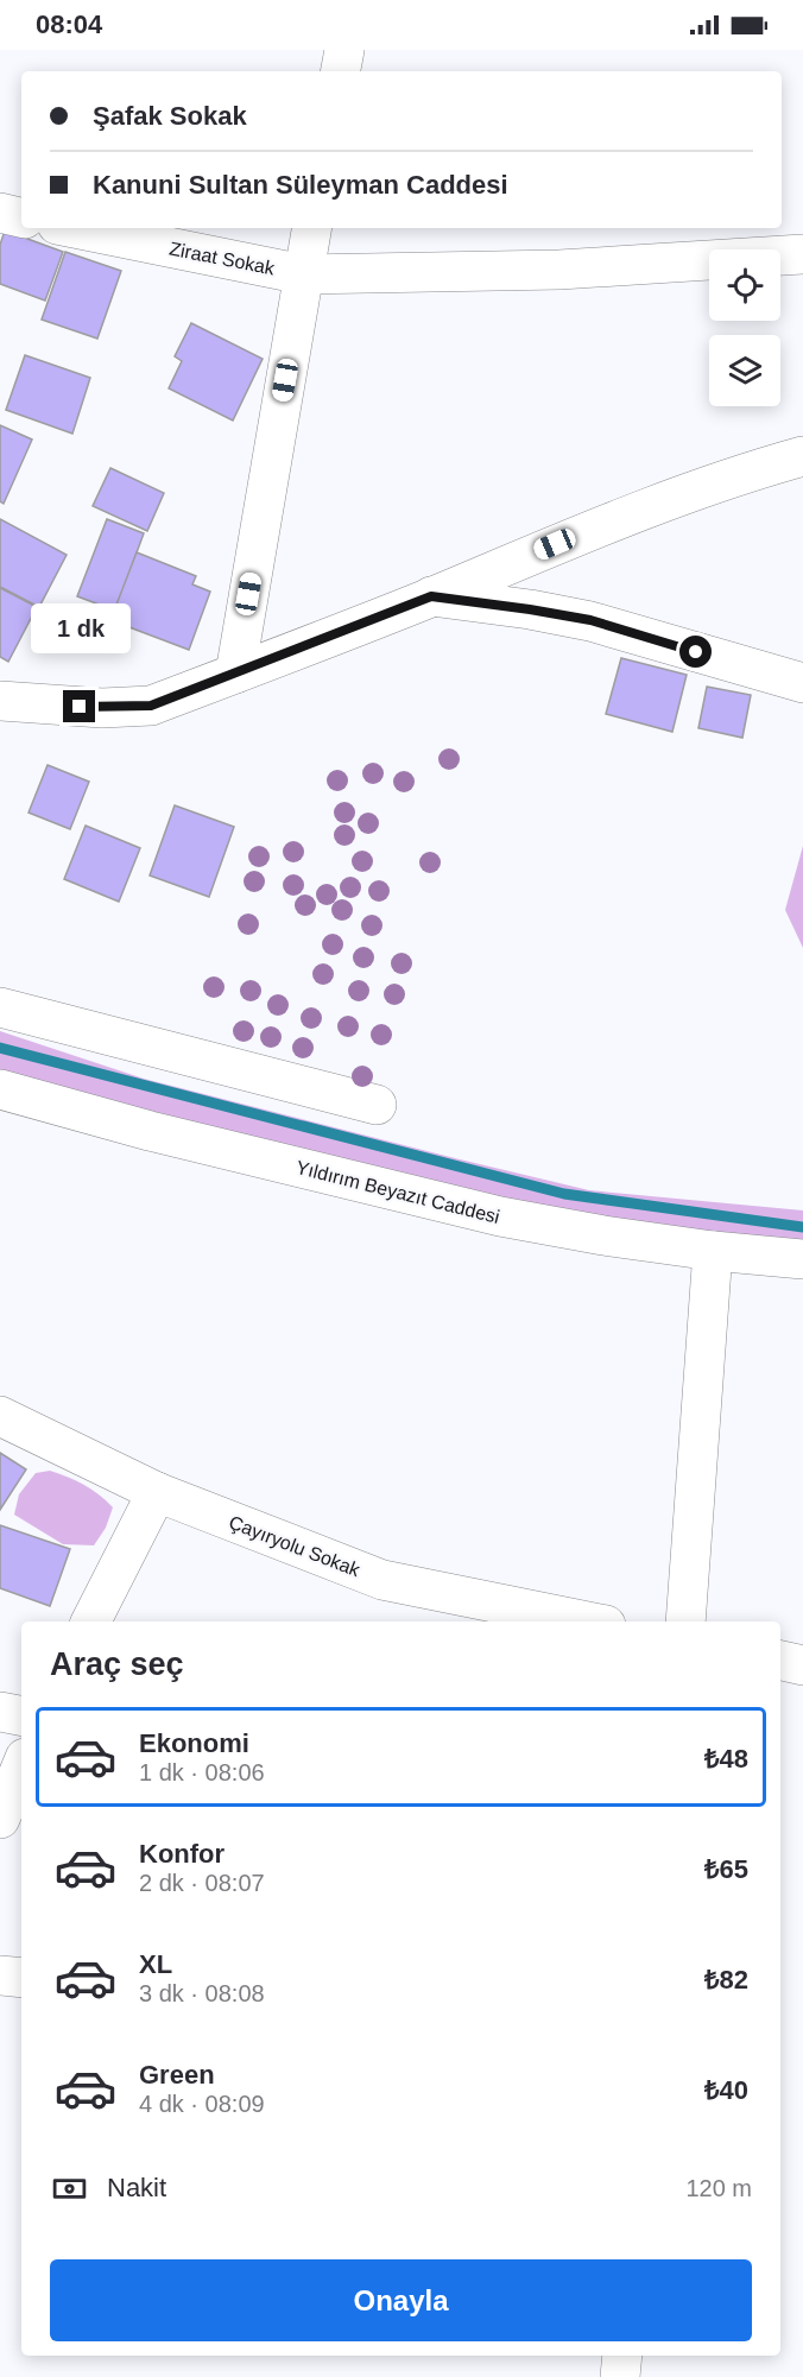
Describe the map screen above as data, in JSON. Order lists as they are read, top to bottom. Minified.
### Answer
{"streets":{"street":["Ziraat Sokak","Yıldırım Beyazıt Caddesi","Çayıryolu Sokak"]},"page":{"status":"08:04","banner":["Şafak Sokak","Kanuni Sultan Süleyman Caddesi"],"bubble":"1 dk","heading":"Araç seç","list":[{"name":"Ekonomi","note":"1 dk · 08:06","value":"₺48"},{"name":"Konfor","note":"2 dk · 08:07","value":"₺65"},{"name":"XL","note":"3 dk · 08:08","value":"₺82"},{"name":"Green","note":"4 dk · 08:09","value":"₺40"}],"pay":["Nakit","120 m"],"buttons":"Onayla"}}
